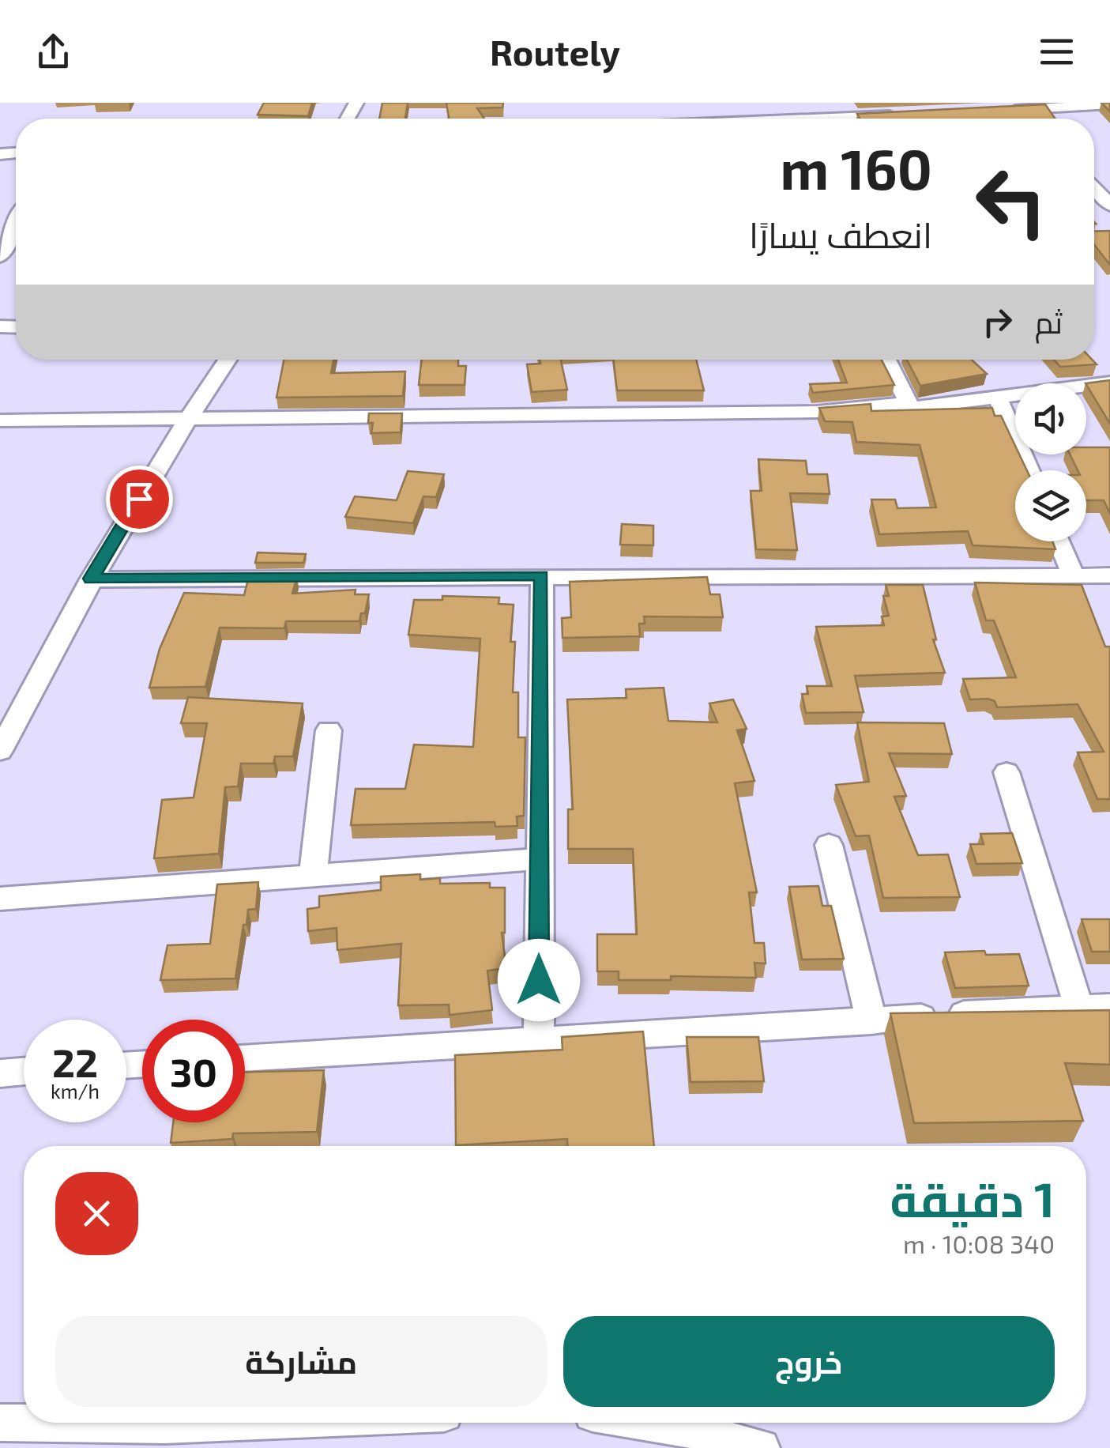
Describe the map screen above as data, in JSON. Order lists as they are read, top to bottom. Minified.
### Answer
{"page":{"header":"Routely","turn":["160 m","انعطف يسارًا"],"then":"ثم","speed":"22 km/h","limit":"30","heading":["1 دقيقة","340 m · 10:08"],"buttons":["خروج","مشاركة"]}}
